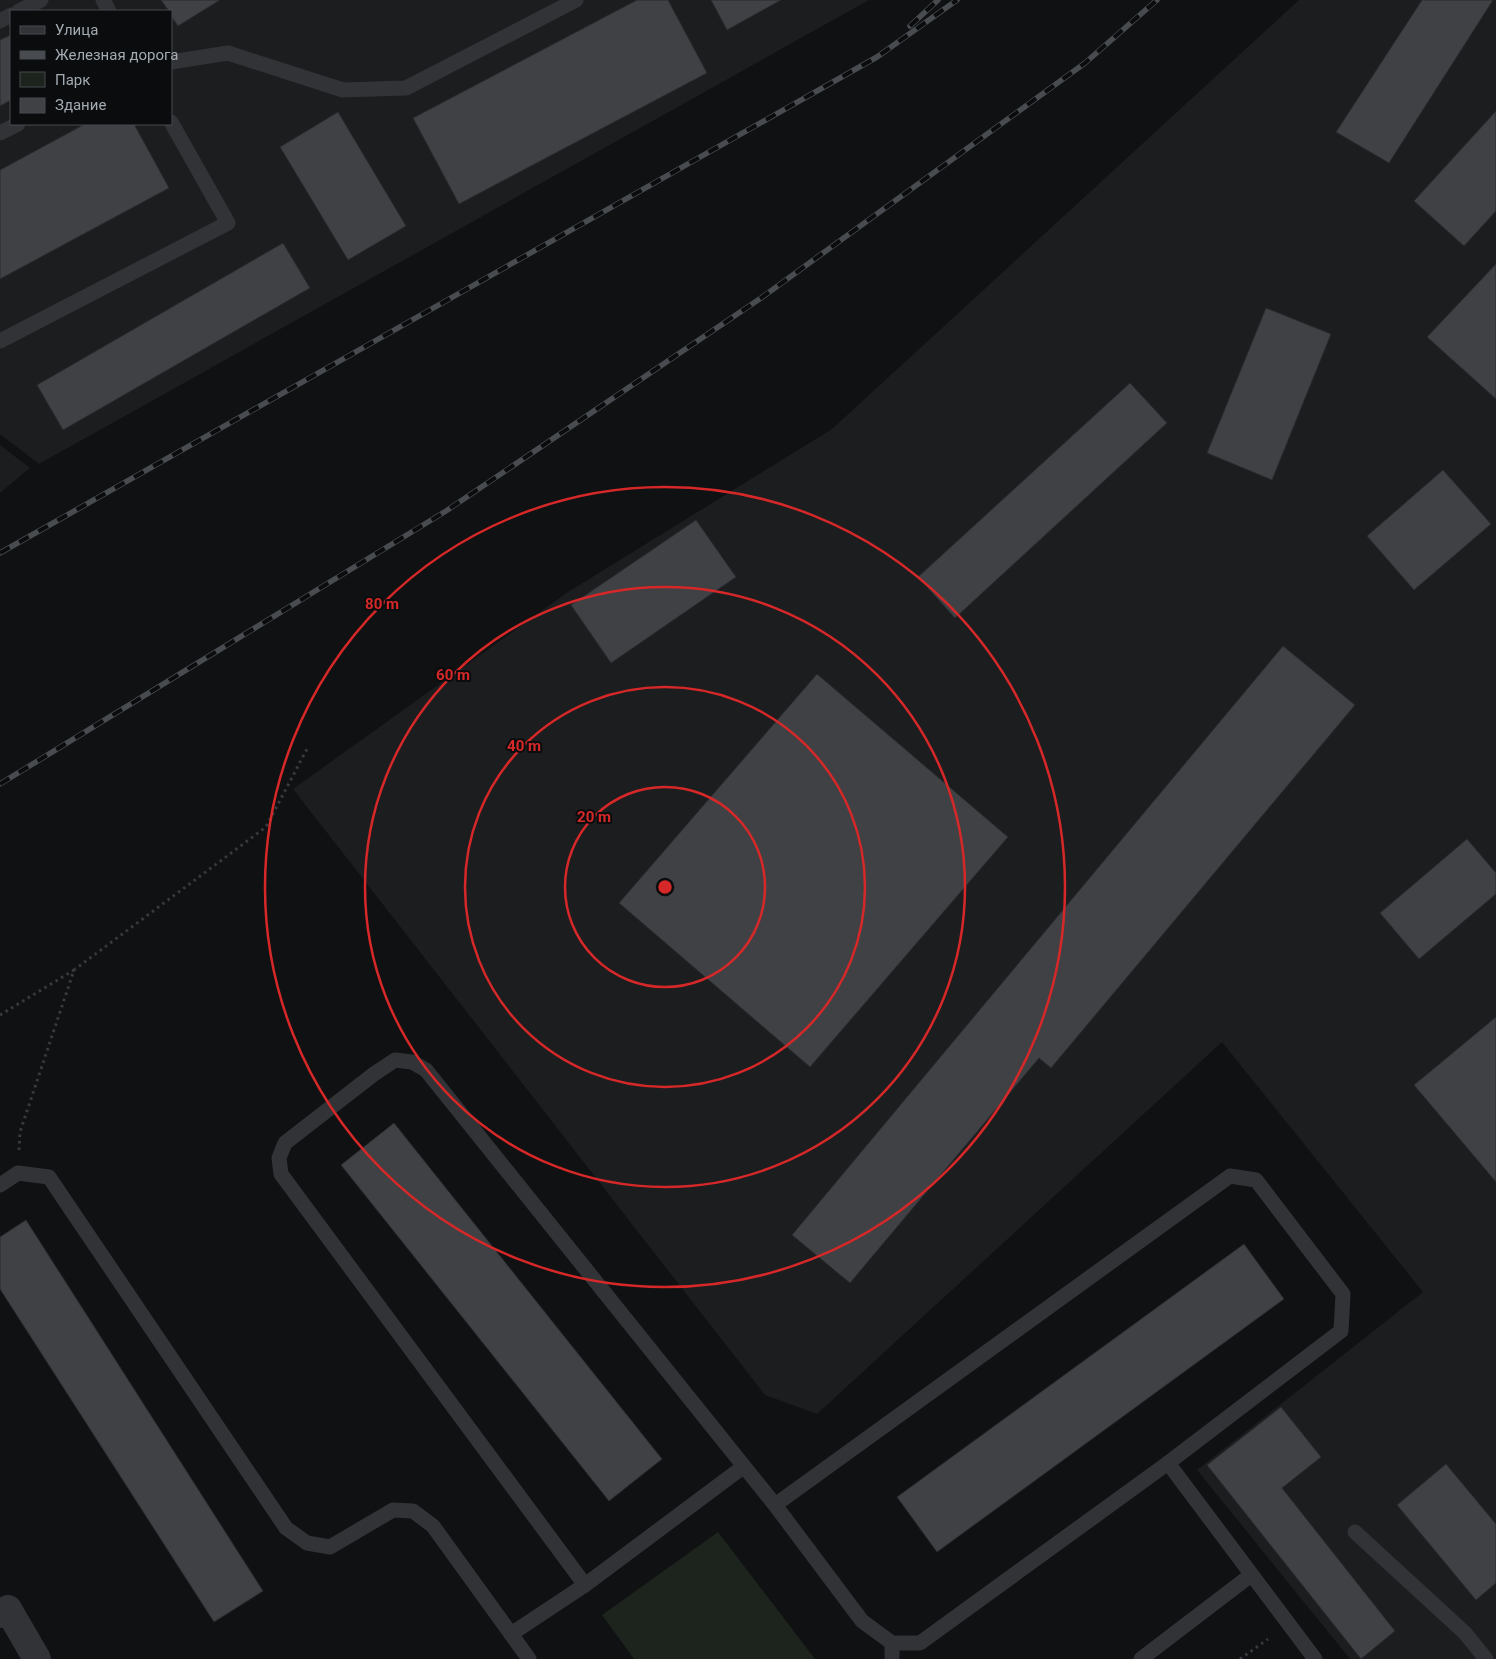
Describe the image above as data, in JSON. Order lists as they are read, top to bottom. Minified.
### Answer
{"legend":["Улица","Железная дорога","Парк","Здание"],"rings":["80 m","60 m","40 m","20 m"]}
